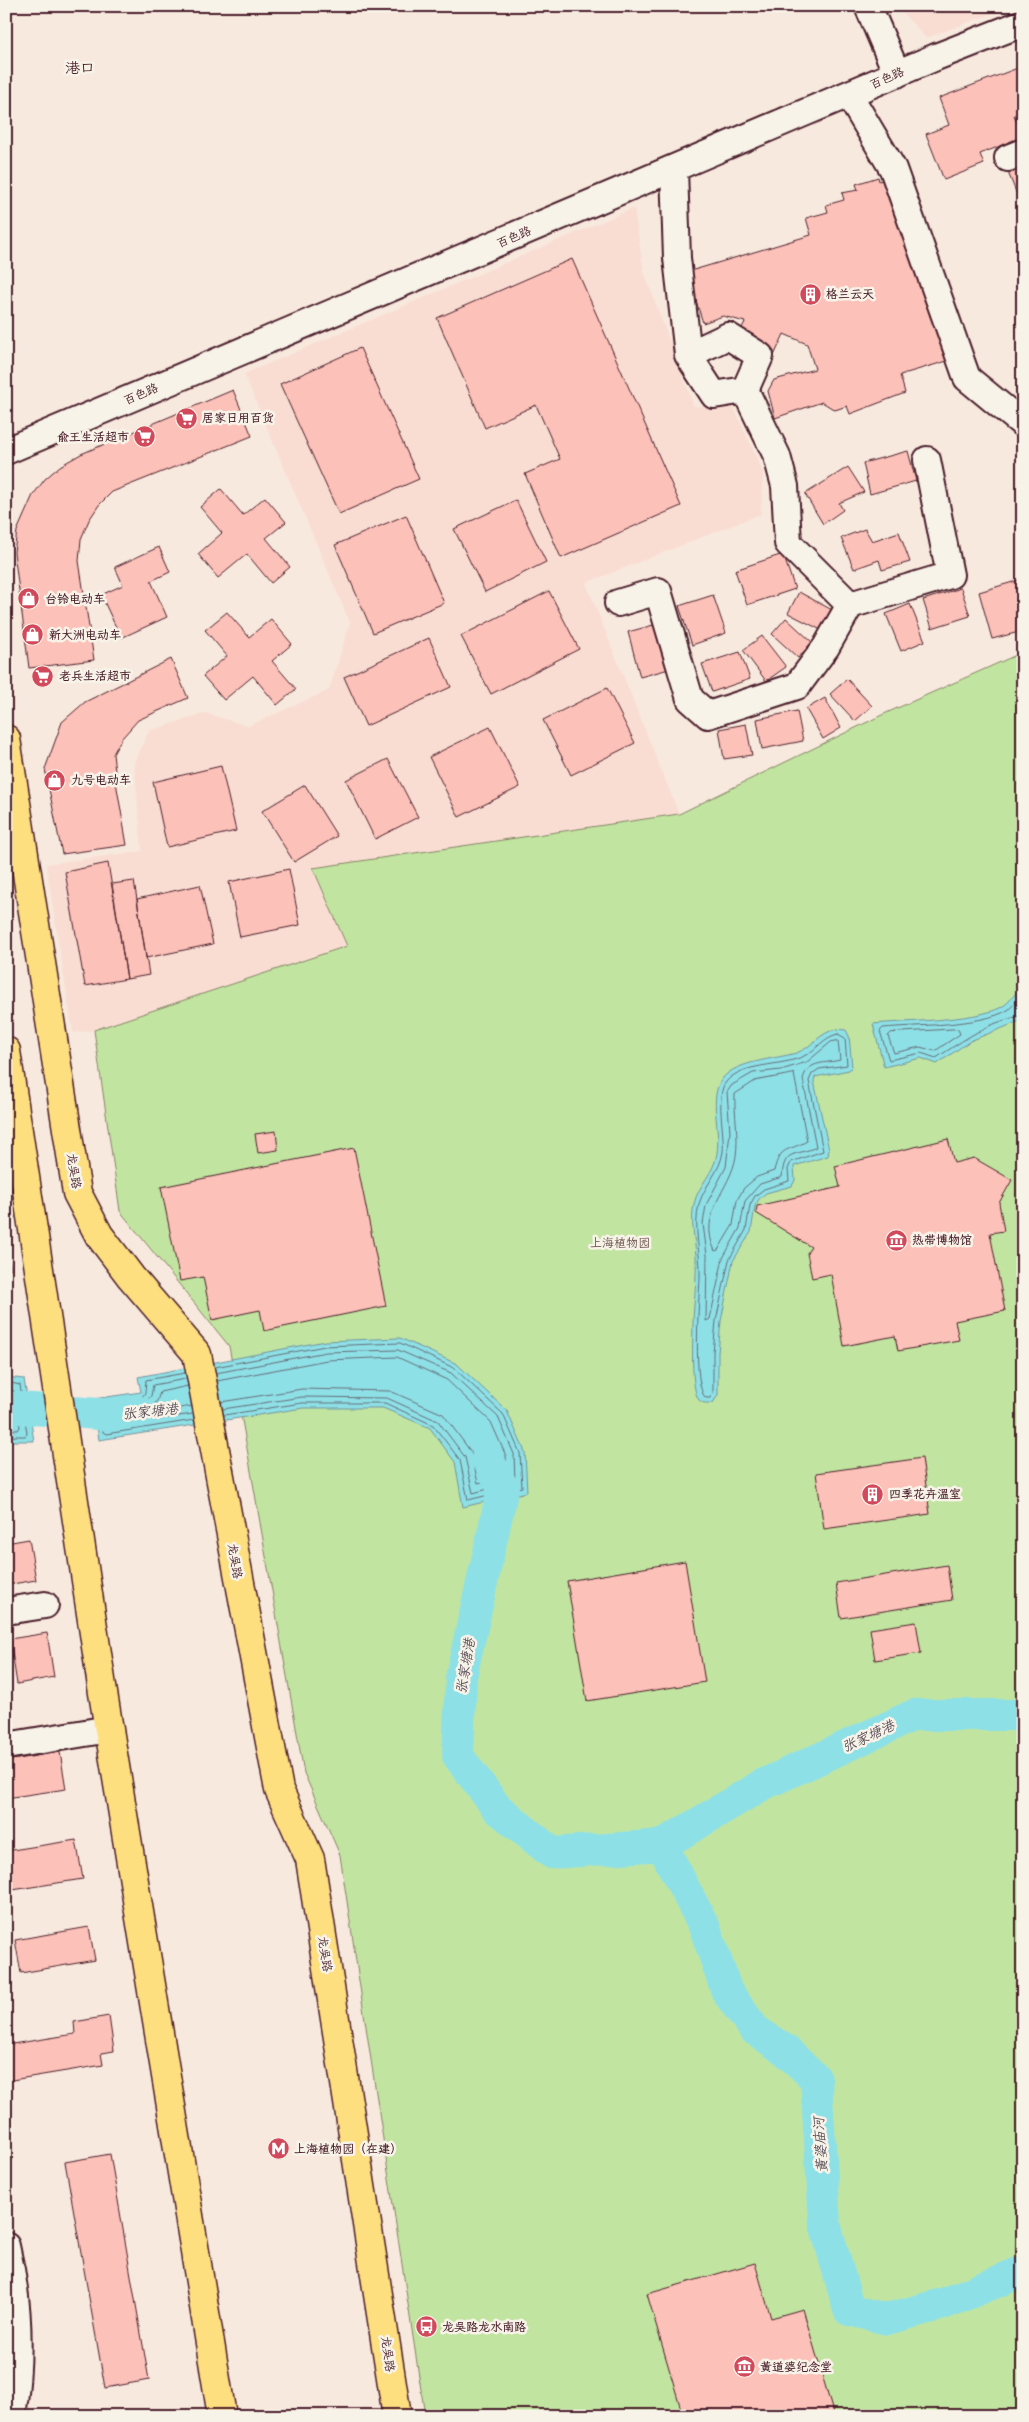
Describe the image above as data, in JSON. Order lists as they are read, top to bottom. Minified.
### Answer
{"streets":{"main road":["龙吴路"],"street":["百色路"]},"districts":["港口"],"water":["张家塘港","黄婆庙河"],"parks":["上海植物园"],"places":{"building":["格兰云天","四季花卉温室"],"supermarket":["居家日用百货","俞王生活超市","老兵生活超市"],"shop":["台铃电动车","新大洲电动车","九号电动车"],"museum":["热带博物馆","黄道婆纪念堂"],"metro station":["上海植物园（在建）"],"bus stop":["龙吴路龙水南路"]}}
